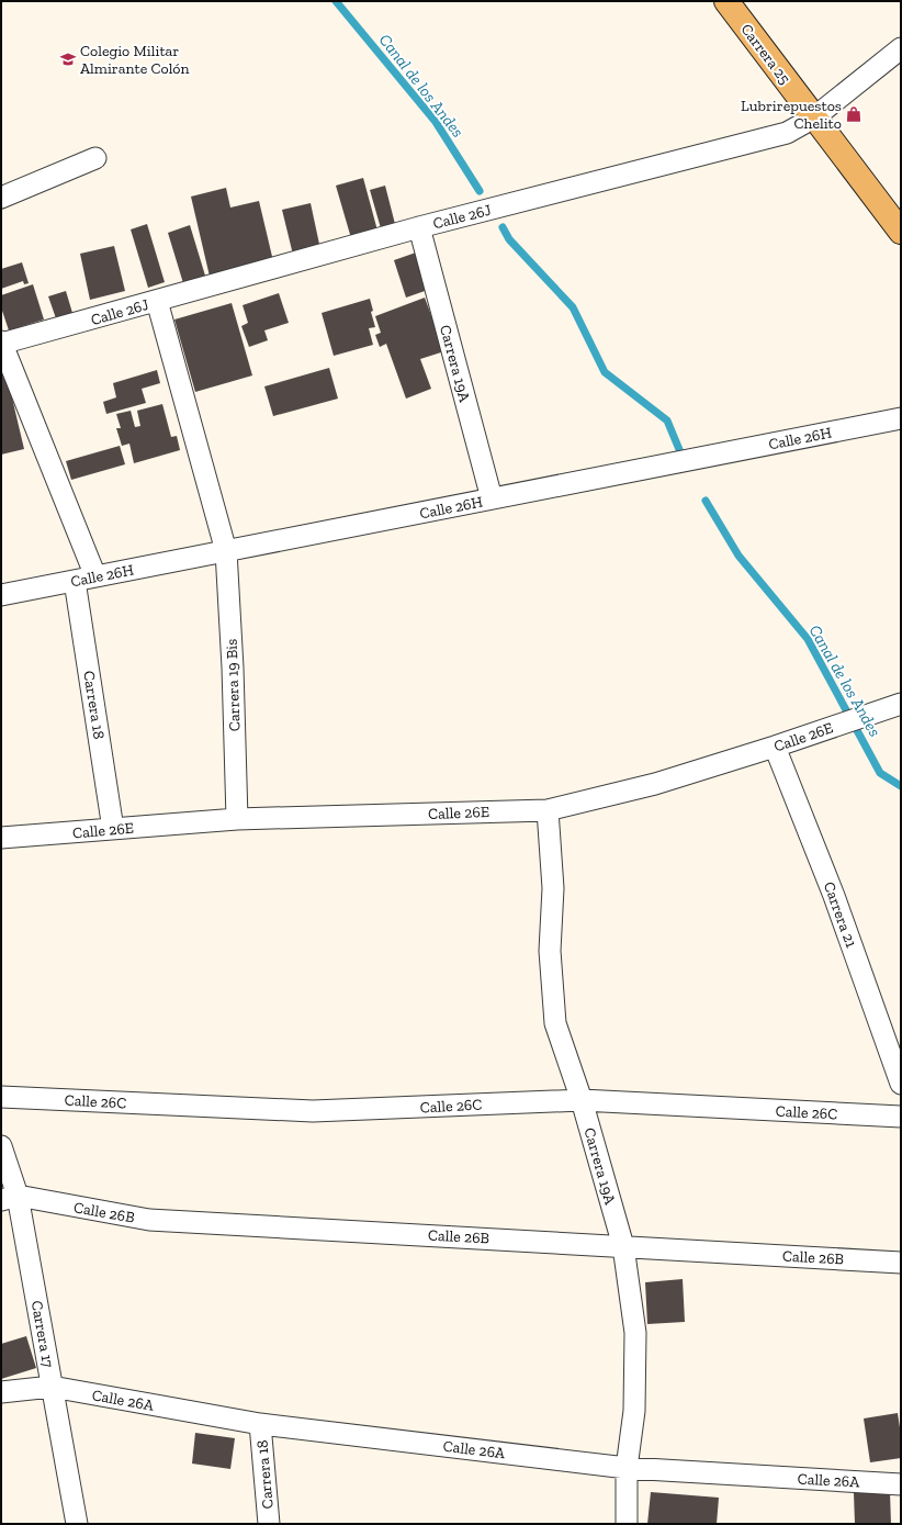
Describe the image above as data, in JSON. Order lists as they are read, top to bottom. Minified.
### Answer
{"streets":{"main road":["Carrera 25"],"street":["Calle 26J","Carrera 19A","Calle 26H","Carrera 19 Bis","Carrera 18","Calle 26E","Carrera 21","Calle 26C","Calle 26B","Carrera 17","Calle 26A"]},"crossings":[["Carrera 25","Calle 26J"],["Calle 26J","Carrera 19A"],["Calle 26J","Carrera 19 Bis"],["Carrera 19A","Calle 26H"],["Carrera 19A","Calle 26E"],["Carrera 19A","Calle 26C"],["Carrera 19A","Calle 26B"],["Carrera 19A","Calle 26A"],["Calle 26H","Carrera 19 Bis"],["Calle 26H","Carrera 18"],["Carrera 19 Bis","Calle 26E"],["Carrera 18","Calle 26E"],["Carrera 18","Calle 26A"],["Calle 26E","Carrera 21"],["Calle 26B","Carrera 17"],["Carrera 17","Calle 26A"]],"water":["Canal de los Andes"],"places":{"school or university":["Colegio Militar Almirante Colón"],"shop":["Lubrirepuestos Chelito"]}}
